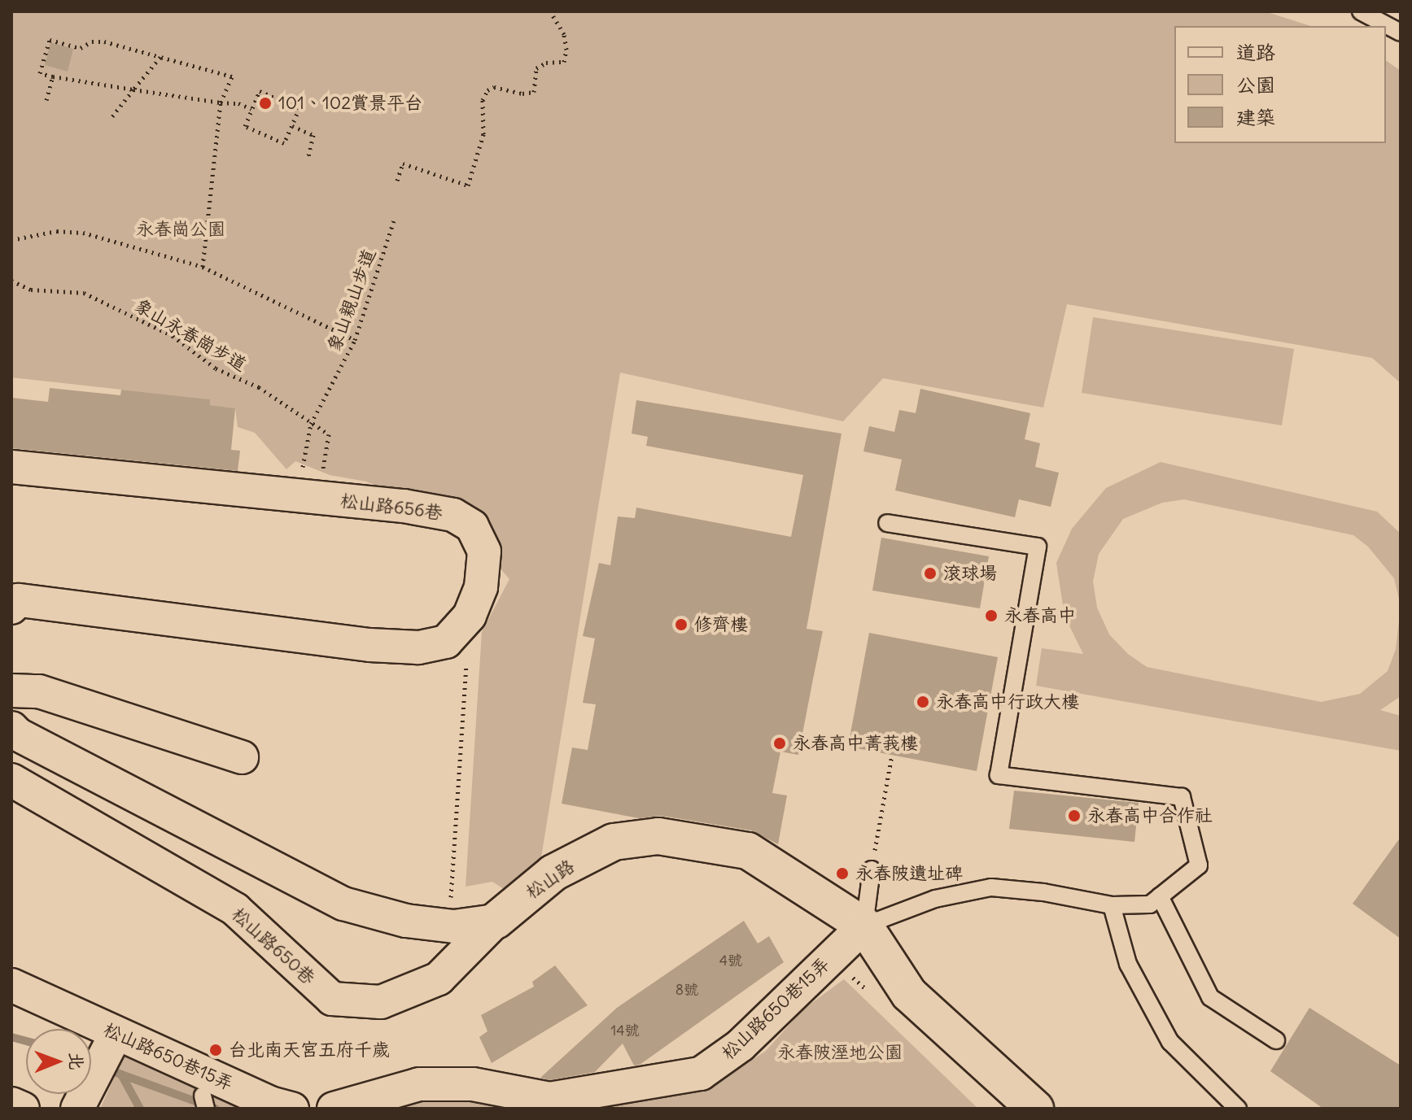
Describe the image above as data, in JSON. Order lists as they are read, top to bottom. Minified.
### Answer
{"streets":{"street":["松山路656巷","松山路","松山路650巷","松山路650巷15弄"],"path":["象山親山步道","象山永春崗步道"]},"crossings":[["象山親山步道","象山永春崗步道"],["松山路","松山路650巷"],["松山路","松山路650巷15弄"]],"parks":["永春崗公園","永春陂溼地公園"],"places":["101、102賞景平台","滾球場","永春高中","修齊樓","永春高中行政大樓","永春高中菁莪樓","永春高中合作社","永春陂遺址碑","台北南天宮五府千歲"],"house_numbers":["4號","8號","14號"],"legend":["道路","公園","建築"],"north":"right"}
